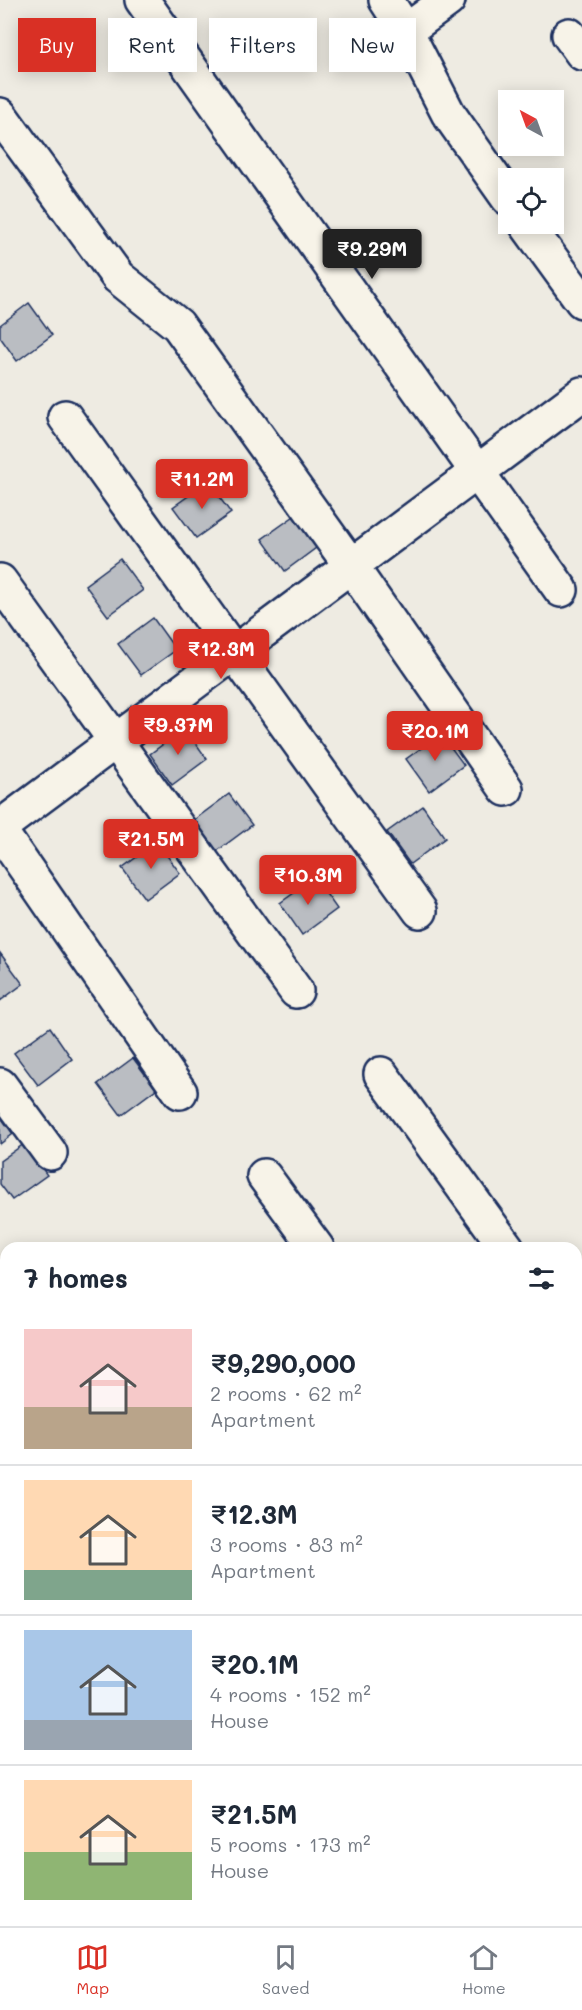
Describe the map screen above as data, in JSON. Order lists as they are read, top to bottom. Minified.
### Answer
{"north":"top left","page":{"chip":["Buy","Rent","Filters","New"],"price":["₹9.29M","₹11.2M","₹12.3M","₹9.37M","₹20.1M","₹21.5M","₹10.3M"],"heading":"7 homes","list":[{"name":"₹9,290,000","note":"2 rooms · 62 m² · Apartment"},{"name":"₹12.3M","note":"3 rooms · 83 m² · Apartment"},{"name":"₹20.1M","note":"4 rooms · 152 m² · House"},{"name":"₹21.5M","note":"5 rooms · 173 m² · House"}],"tabs":["Map","Saved","Home"]}}
